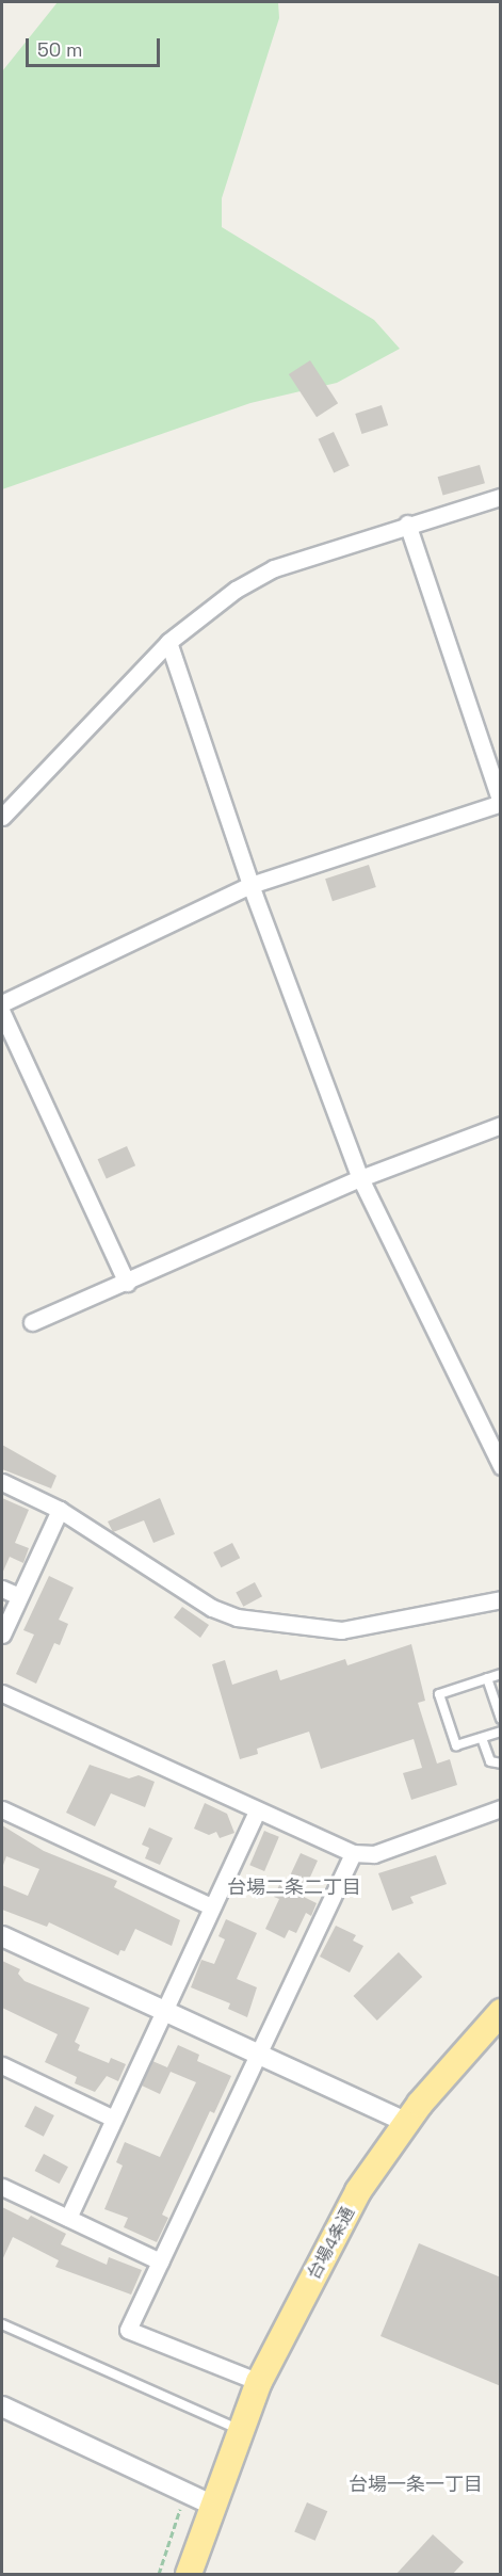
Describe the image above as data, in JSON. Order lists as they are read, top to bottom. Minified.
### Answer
{"streets":{"highway":["台場4条通"]},"districts":["台場二条二丁目","台場一条一丁目"],"scale_bar":"50 m"}
